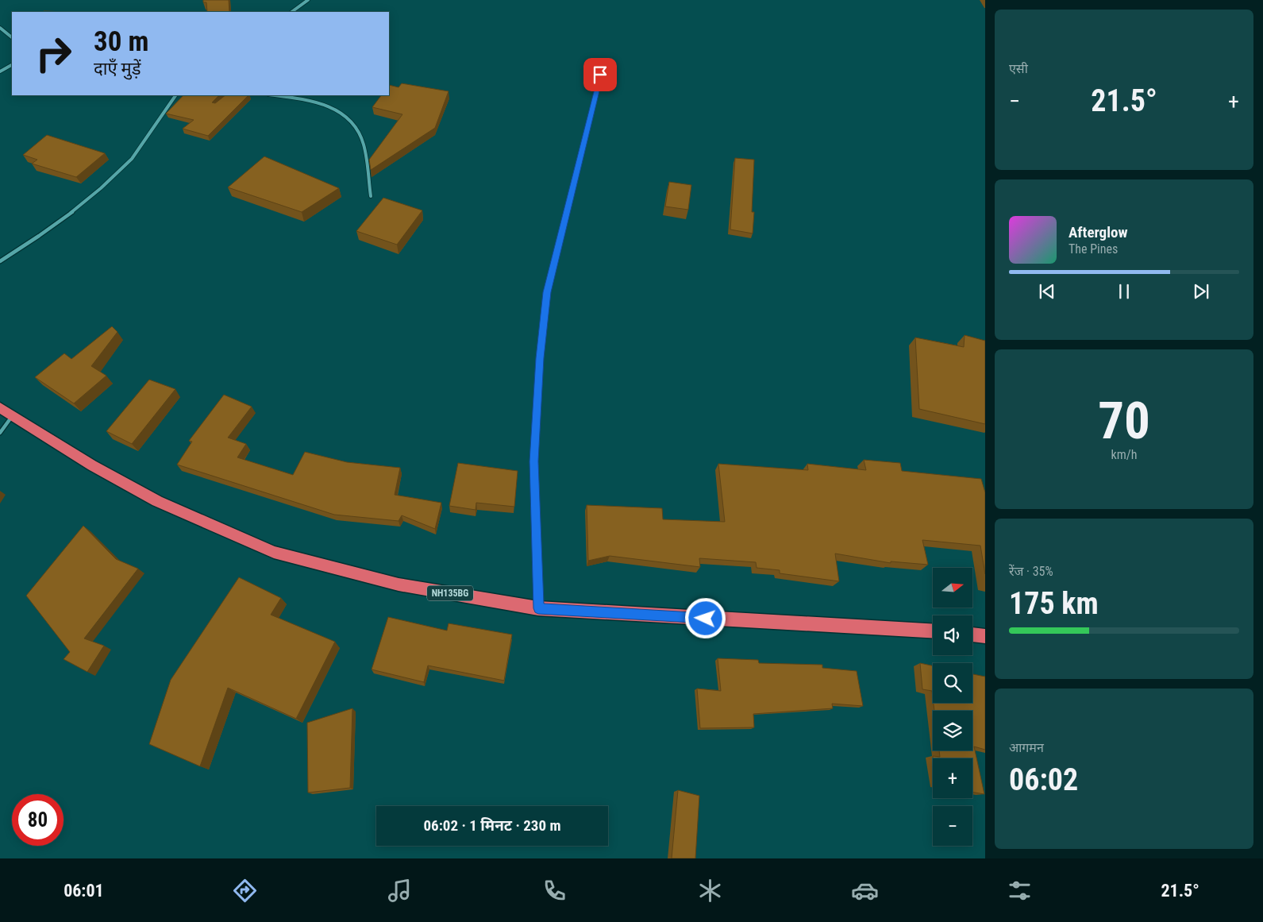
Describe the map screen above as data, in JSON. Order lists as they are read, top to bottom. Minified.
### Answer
{"streets":{"highway":["NH135BG"]},"north":"right","page":{"tile":["एसी",["70","km/h"],["रेंज · 35%","175 km"],["आगमन","06:02"]],"turn":["30 m","दाएँ मुड़ें"],"heat":["−","21.5°","+"],"song":["Afterglow","The Pines"],"map_buttons":["+","−"],"limit":"80","trip":"06:02 · 1 मिनट · 230 m","tabs":["06:01","21.5°"]}}
